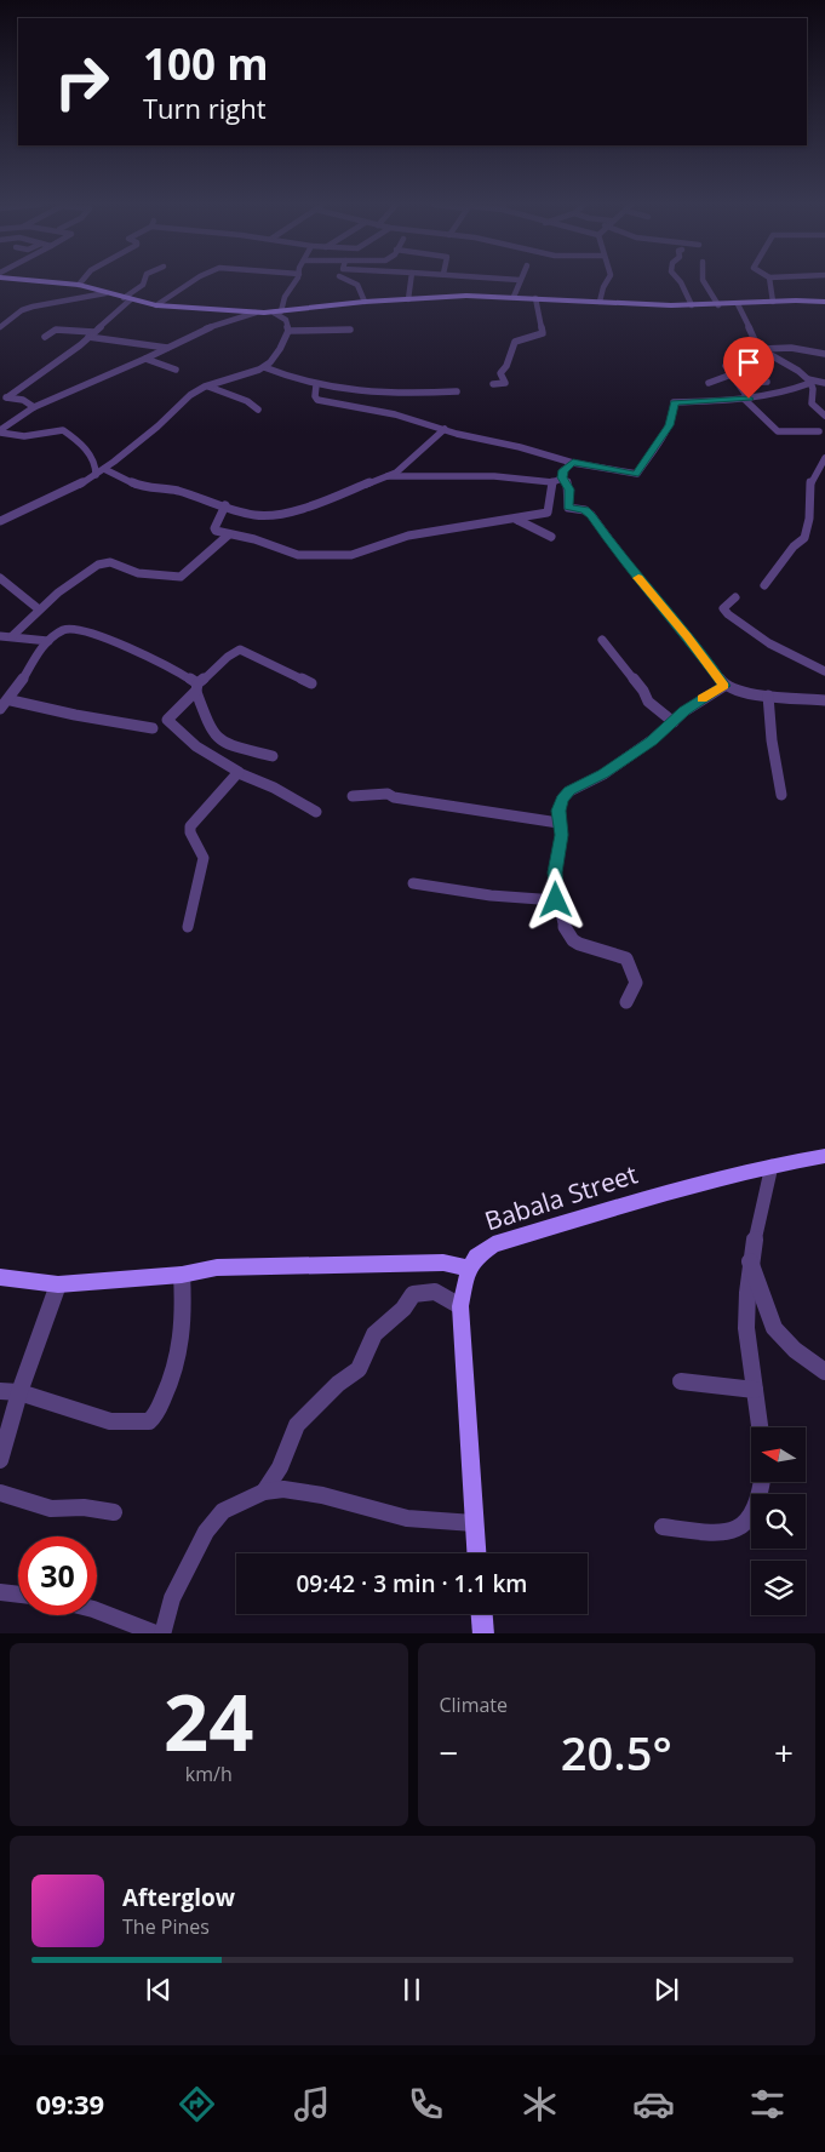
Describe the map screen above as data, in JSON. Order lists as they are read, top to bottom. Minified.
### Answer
{"streets":{"main road":["Babala Street"]},"north":"left","page":{"turn":["100 m","Turn right"],"limit":"30","trip":"09:42 · 3 min · 1.1 km","tile":[["24","km/h"],"Climate"],"heat":["−","20.5°","+"],"song":["Afterglow","The Pines"],"tabs":"09:39"}}
